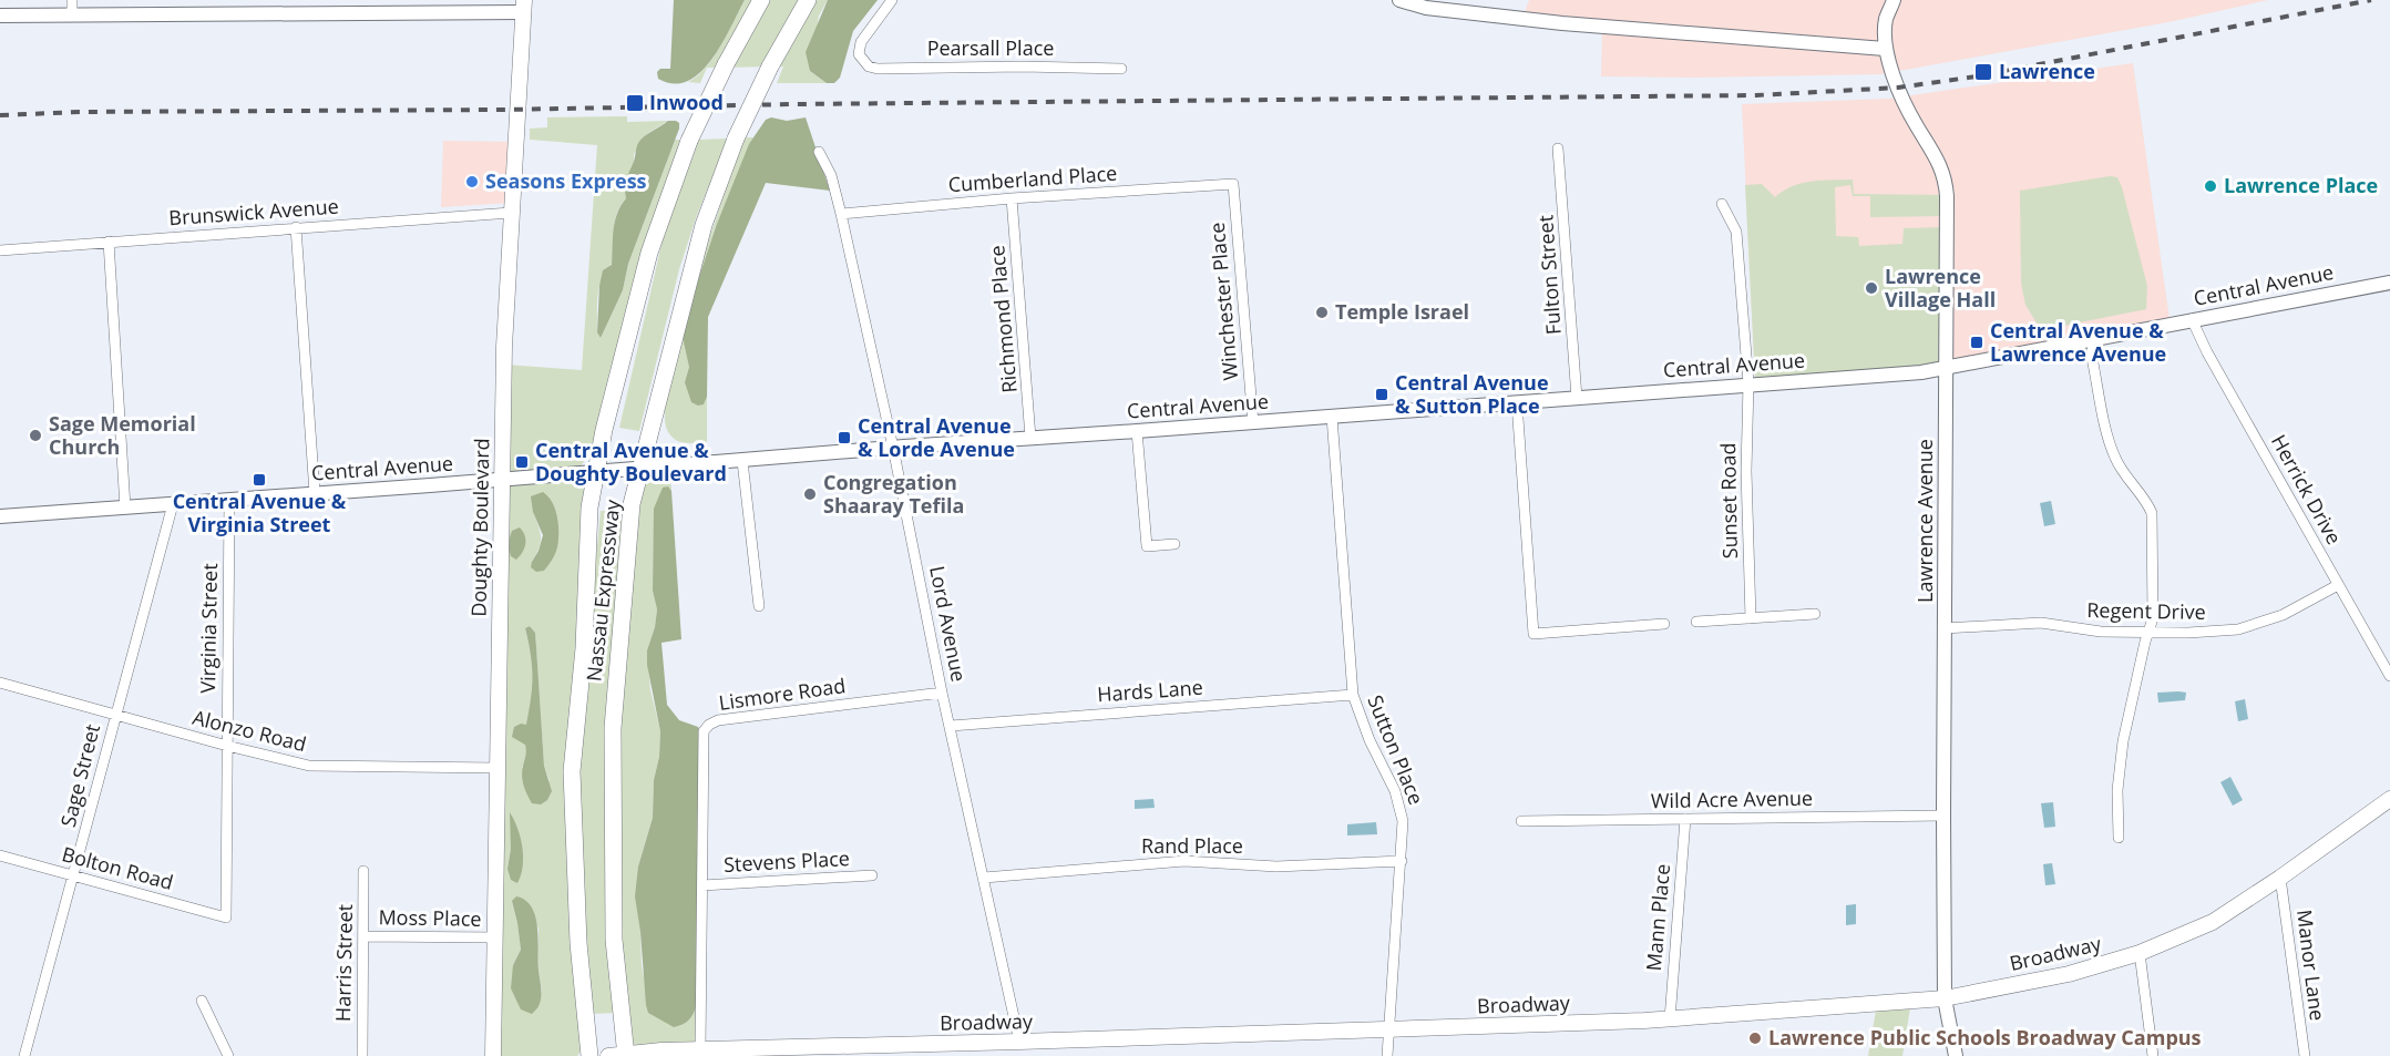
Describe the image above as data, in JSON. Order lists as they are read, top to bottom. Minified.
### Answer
{"streets":{"highway":["Nassau Expressway"],"main road":["Doughty Boulevard","Broadway"],"street":["Pearsall Place","Cumberland Place","Brunswick Avenue","Fulton Street","Central Avenue","Winchester Place","Richmond Place","Herrick Drive","Sunset Road","Lawrence Avenue","Regent Drive","Lord Avenue","Virginia Street","Hards Lane","Lismore Road","Alonzo Road","Sutton Place","Sage Street","Wild Acre Avenue","Rand Place","Stevens Place","Bolton Road","Mann Place","Moss Place","Harris Street","Manor Lane"]},"crossings":[["Cumberland Place","Winchester Place"],["Cumberland Place","Richmond Place"],["Cumberland Place","Lord Avenue"],["Brunswick Avenue","Doughty Boulevard"],["Fulton Street","Central Avenue"],["Central Avenue","Winchester Place"],["Central Avenue","Richmond Place"],["Central Avenue","Herrick Drive"],["Central Avenue","Sunset Road"],["Central Avenue","Lawrence Avenue"],["Central Avenue","Doughty Boulevard"],["Central Avenue","Nassau Expressway"],["Central Avenue","Lord Avenue"],["Central Avenue","Virginia Street"],["Central Avenue","Sutton Place"],["Central Avenue","Sage Street"],["Herrick Drive","Regent Drive"],["Lawrence Avenue","Regent Drive"],["Lawrence Avenue","Wild Acre Avenue"],["Lawrence Avenue","Broadway"],["Doughty Boulevard","Alonzo Road"],["Doughty Boulevard","Moss Place"],["Nassau Expressway","Broadway"],["Lord Avenue","Hards Lane"],["Lord Avenue","Lismore Road"],["Lord Avenue","Rand Place"],["Lord Avenue","Broadway"],["Virginia Street","Alonzo Road"],["Virginia Street","Bolton Road"],["Hards Lane","Sutton Place"],["Lismore Road","Stevens Place"],["Lismore Road","Broadway"],["Alonzo Road","Sage Street"],["Sutton Place","Rand Place"],["Sutton Place","Broadway"],["Sage Street","Bolton Road"],["Wild Acre Avenue","Mann Place"],["Mann Place","Broadway"],["Moss Place","Harris Street"],["Broadway","Manor Lane"]],"places":{"transit":["Lawrence","Inwood","Central Avenue & Lawrence Avenue","Central Avenue & Sutton Place","Central Avenue & Lorde Avenue","Central Avenue & Doughty Boulevard","Central Avenue & Virginia Street"],"other":["Seasons Express","Lawrence Place","Lawrence Village Hall","Temple Israel","Sage Memorial Church","Congregation Shaaray Tefila","Lawrence Public Schools Broadway Campus"]}}
